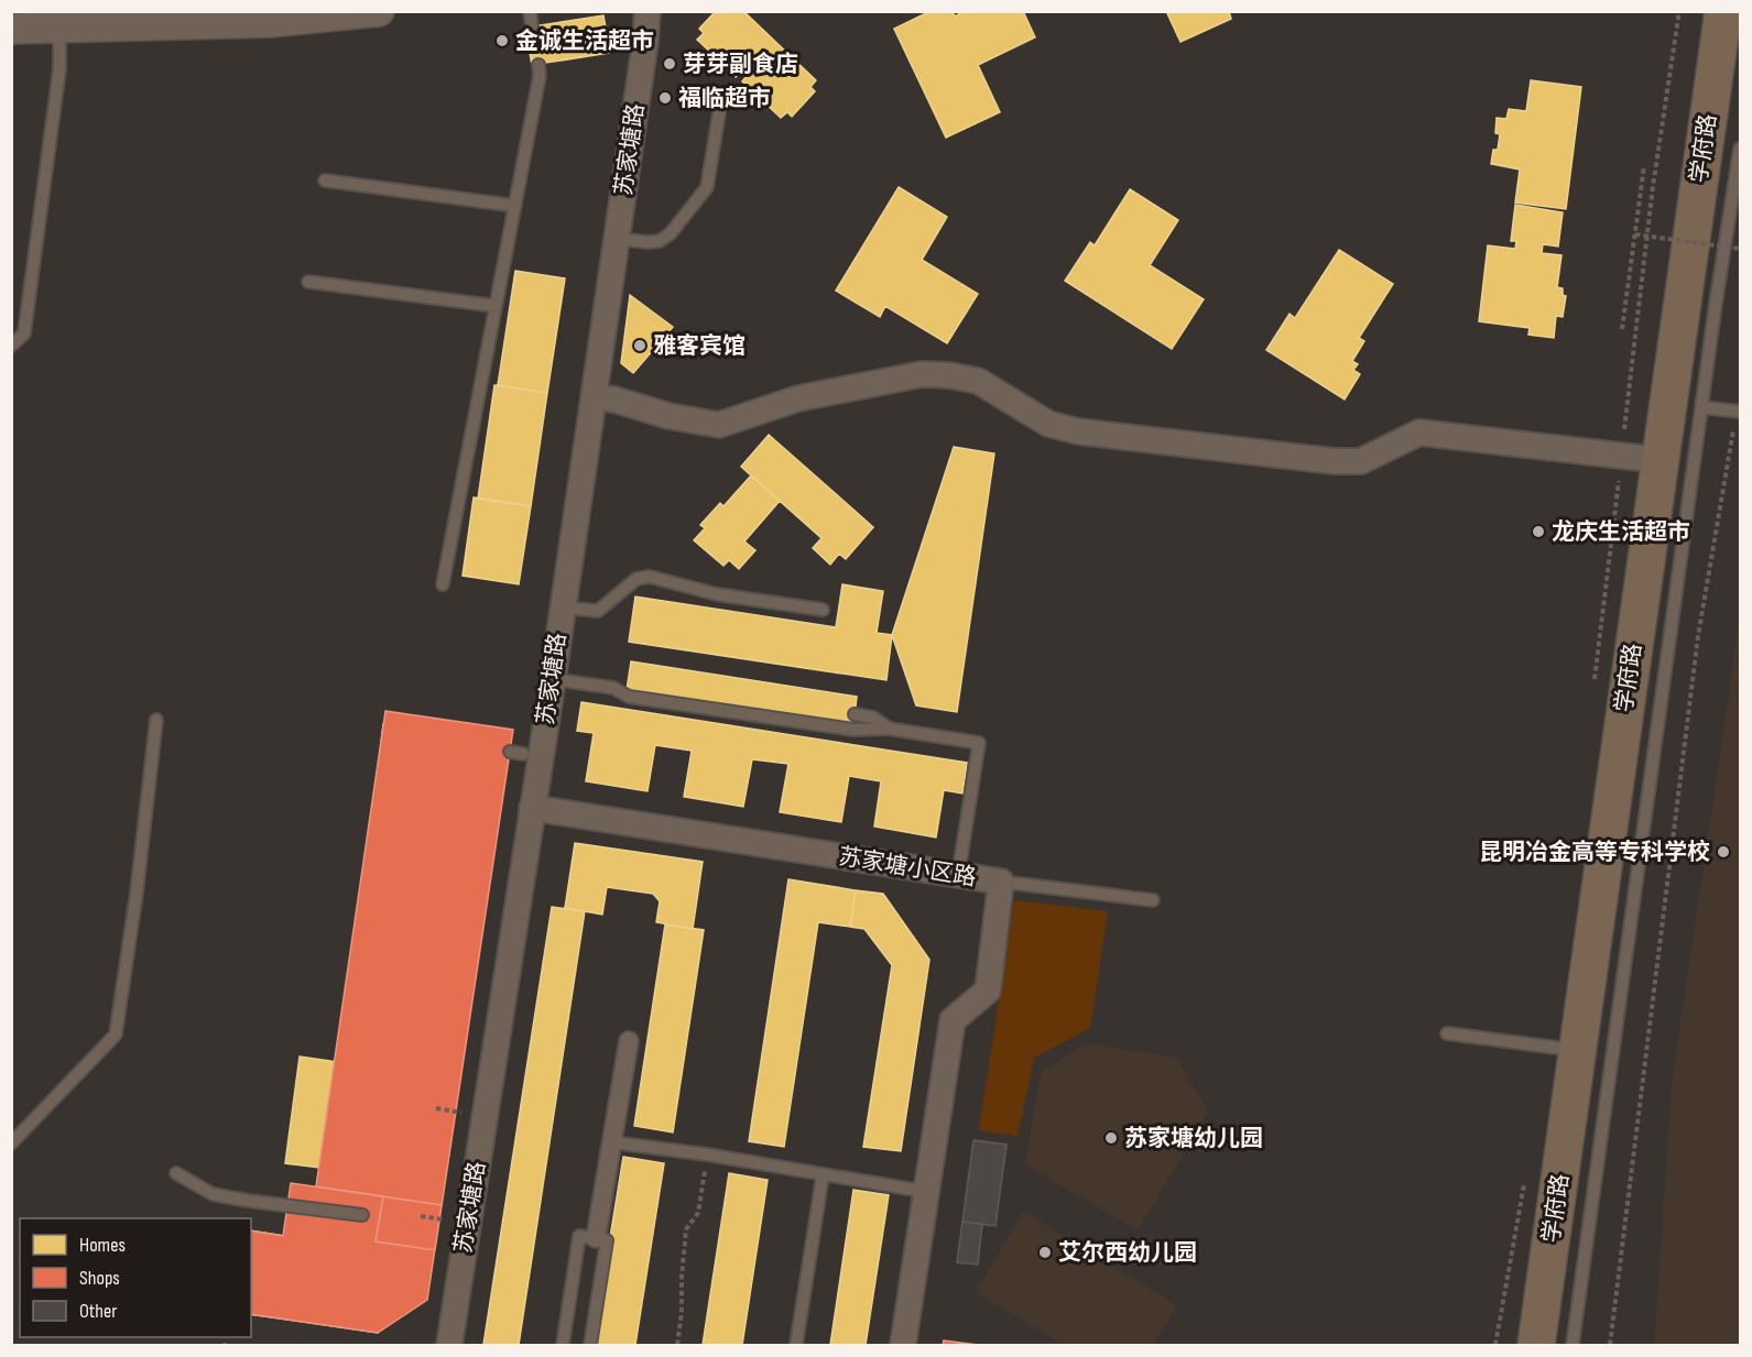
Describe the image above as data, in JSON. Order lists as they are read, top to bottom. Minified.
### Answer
{"streets":{"main road":["学府路"],"street":["苏家塘路","苏家塘小区路"]},"crossings":[["苏家塘路","苏家塘小区路"]],"places":["金诚生活超市","芽芽副食店","福临超市","雅客宾馆","龙庆生活超市","昆明冶金高等专科学校","苏家塘幼儿园","艾尔西幼儿园"],"legend":["Homes","Shops","Other"]}
